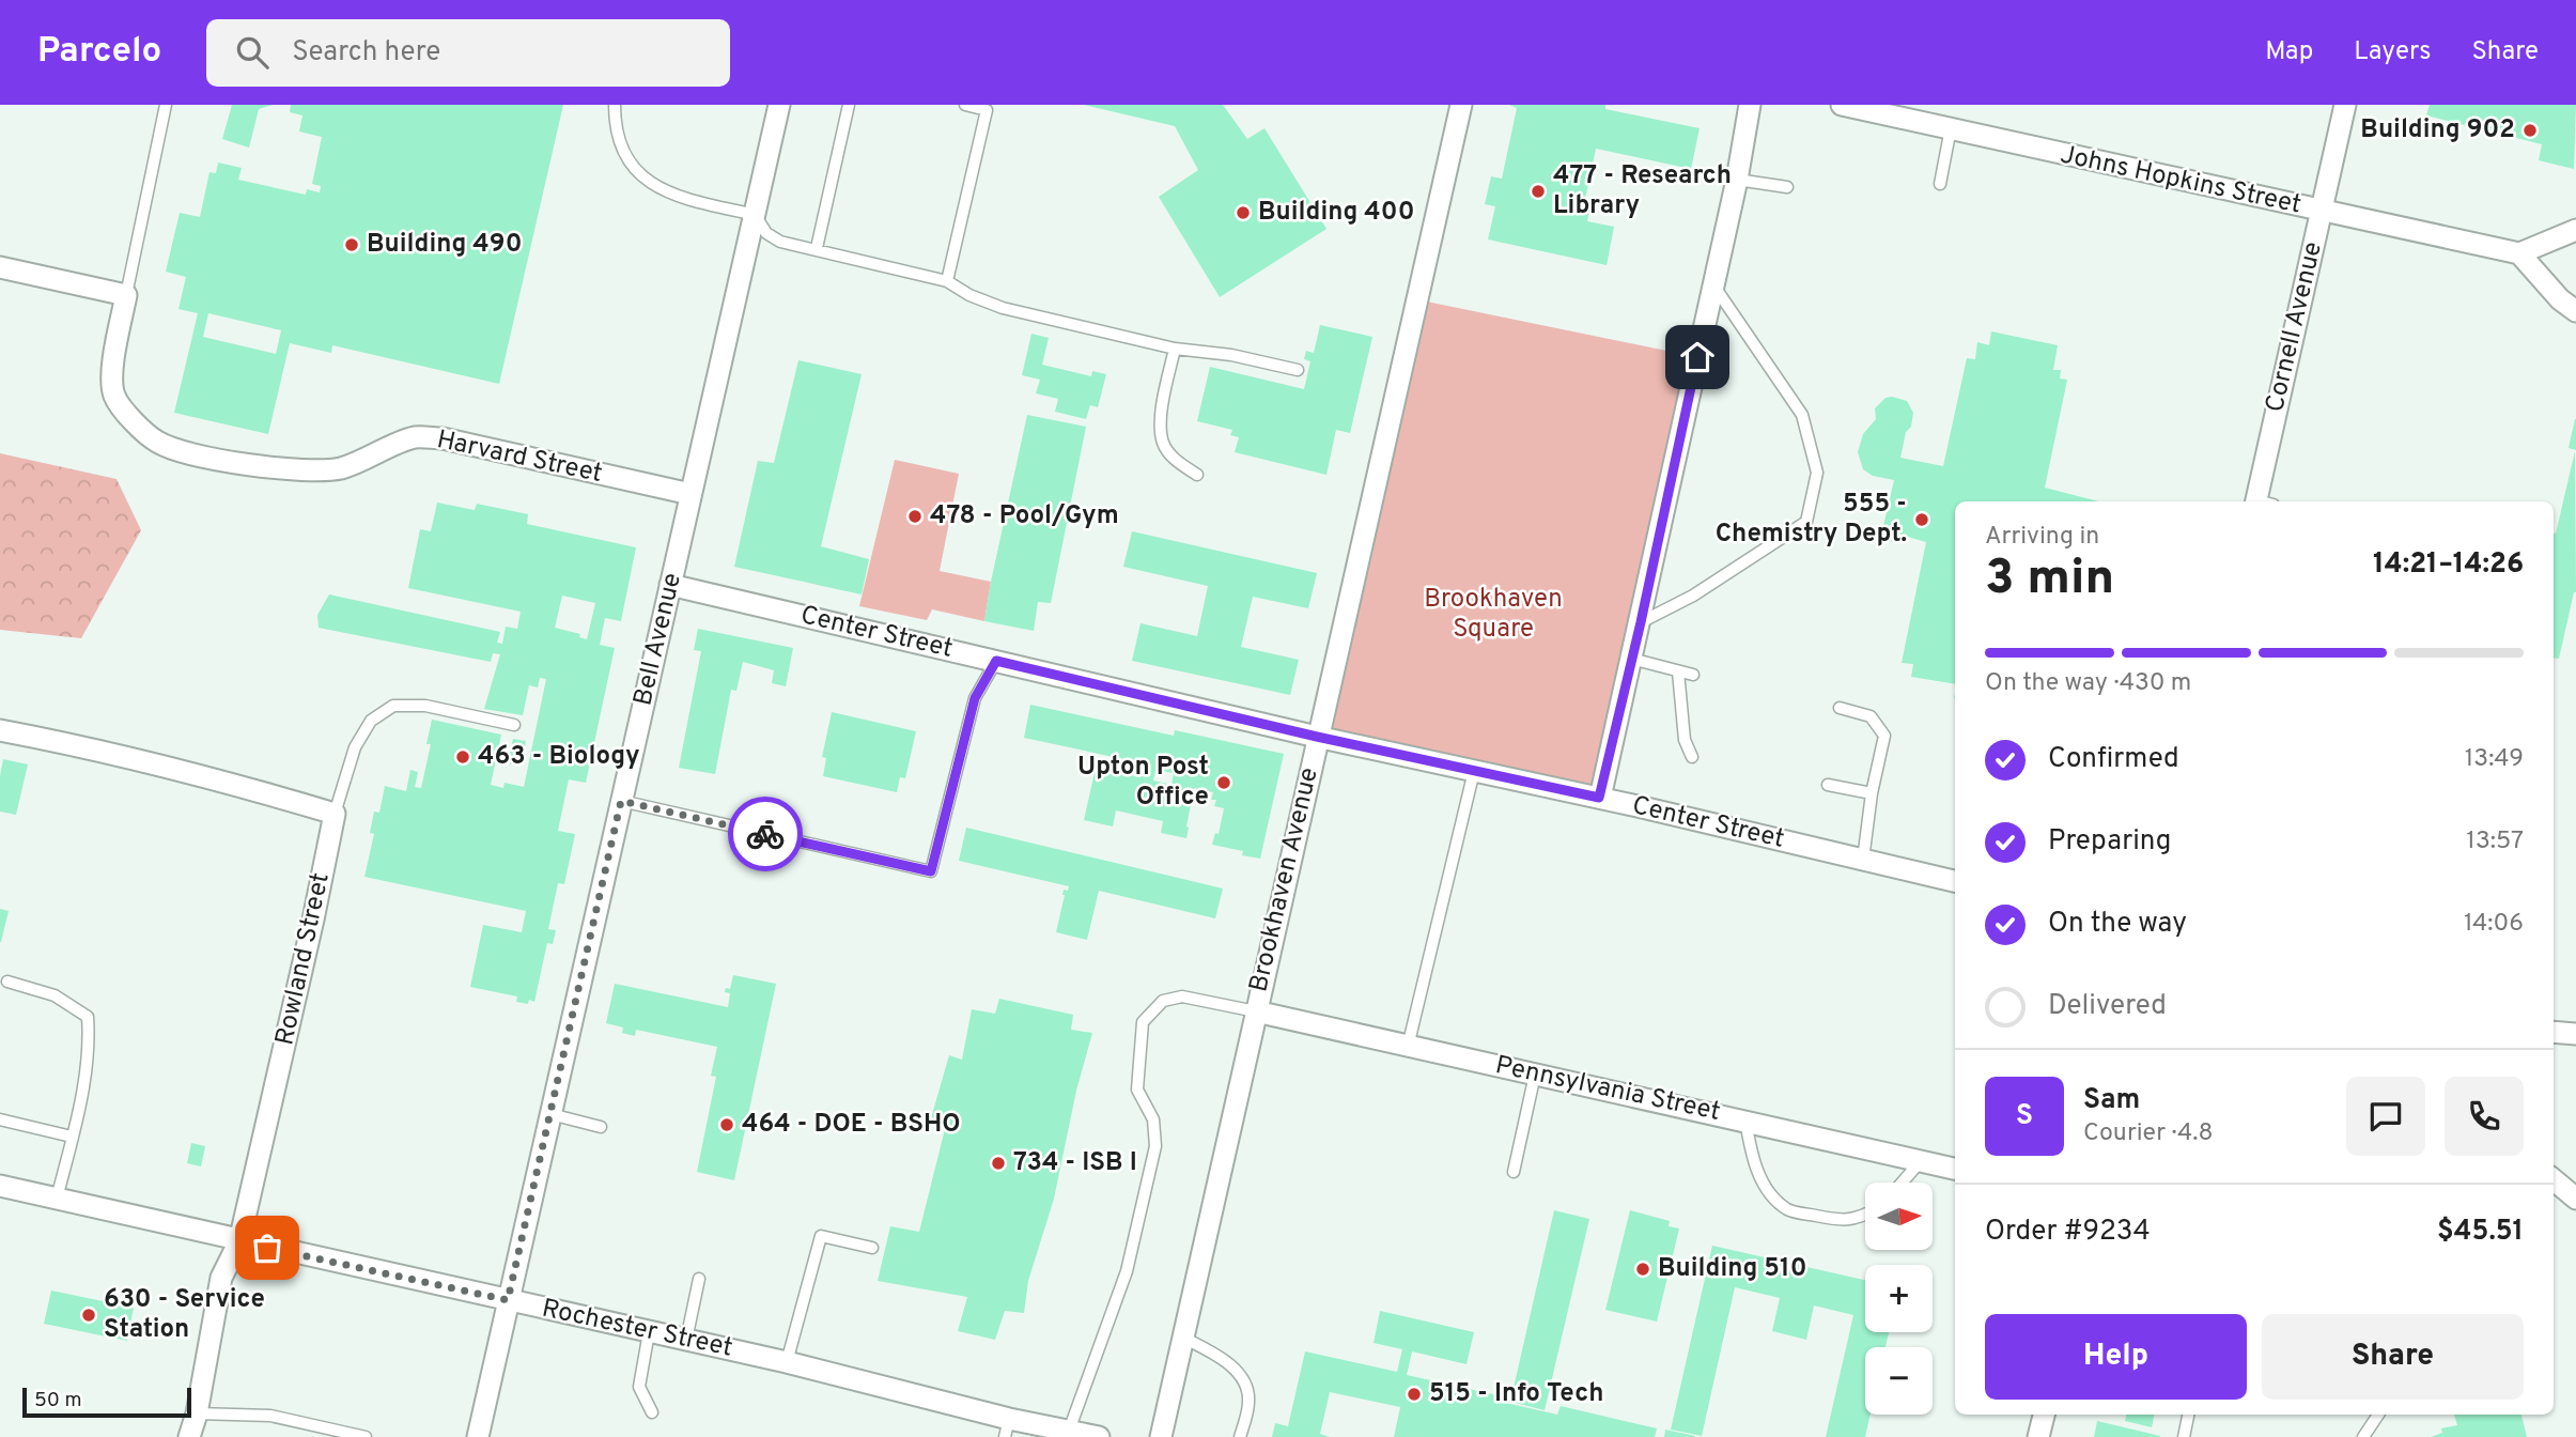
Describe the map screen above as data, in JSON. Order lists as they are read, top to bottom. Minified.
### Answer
{"streets":{"street":["Johns Hopkins Street","Cornell Avenue","Harvard Street","Center Street","Bell Avenue","Brookhaven Avenue","Rowland Street","Pennsylvania Street","Rochester Street"]},"crossings":[["Johns Hopkins Street","Cornell Avenue"],["Harvard Street","Bell Avenue"],["Center Street","Bell Avenue"],["Center Street","Brookhaven Avenue"],["Bell Avenue","Rochester Street"],["Brookhaven Avenue","Pennsylvania Street"],["Rowland Street","Rochester Street"]],"parks":["Brookhaven Square"],"places":["Building 902","477 - Research Library","Building 400","Building 490","478 - Pool/Gym","555 - Chemistry Dept.","463 - Biology","Upton Post Office","464 - DOE - BSHO","734 - ISB I","Building 510","630 - Service Station","515 - Info Tech"],"scale_bar":"50 m","north":"right","page":{"header":"Parcelo","search":"Search here","nav":["Map","Layers","Share"],"heading":["3 min","Arriving in","14:21–14:26"],"panel":["Sam","Courier · 4.8","Order #9234","$45.51"],"bar":"On the way · 430 m","list":[["Confirmed","13:49"],["Preparing","13:57"],["On the way","14:06"],"Delivered"],"round":"S","map_buttons":["+","−"],"buttons":["Help","Share"],"scale":"50 m"}}
